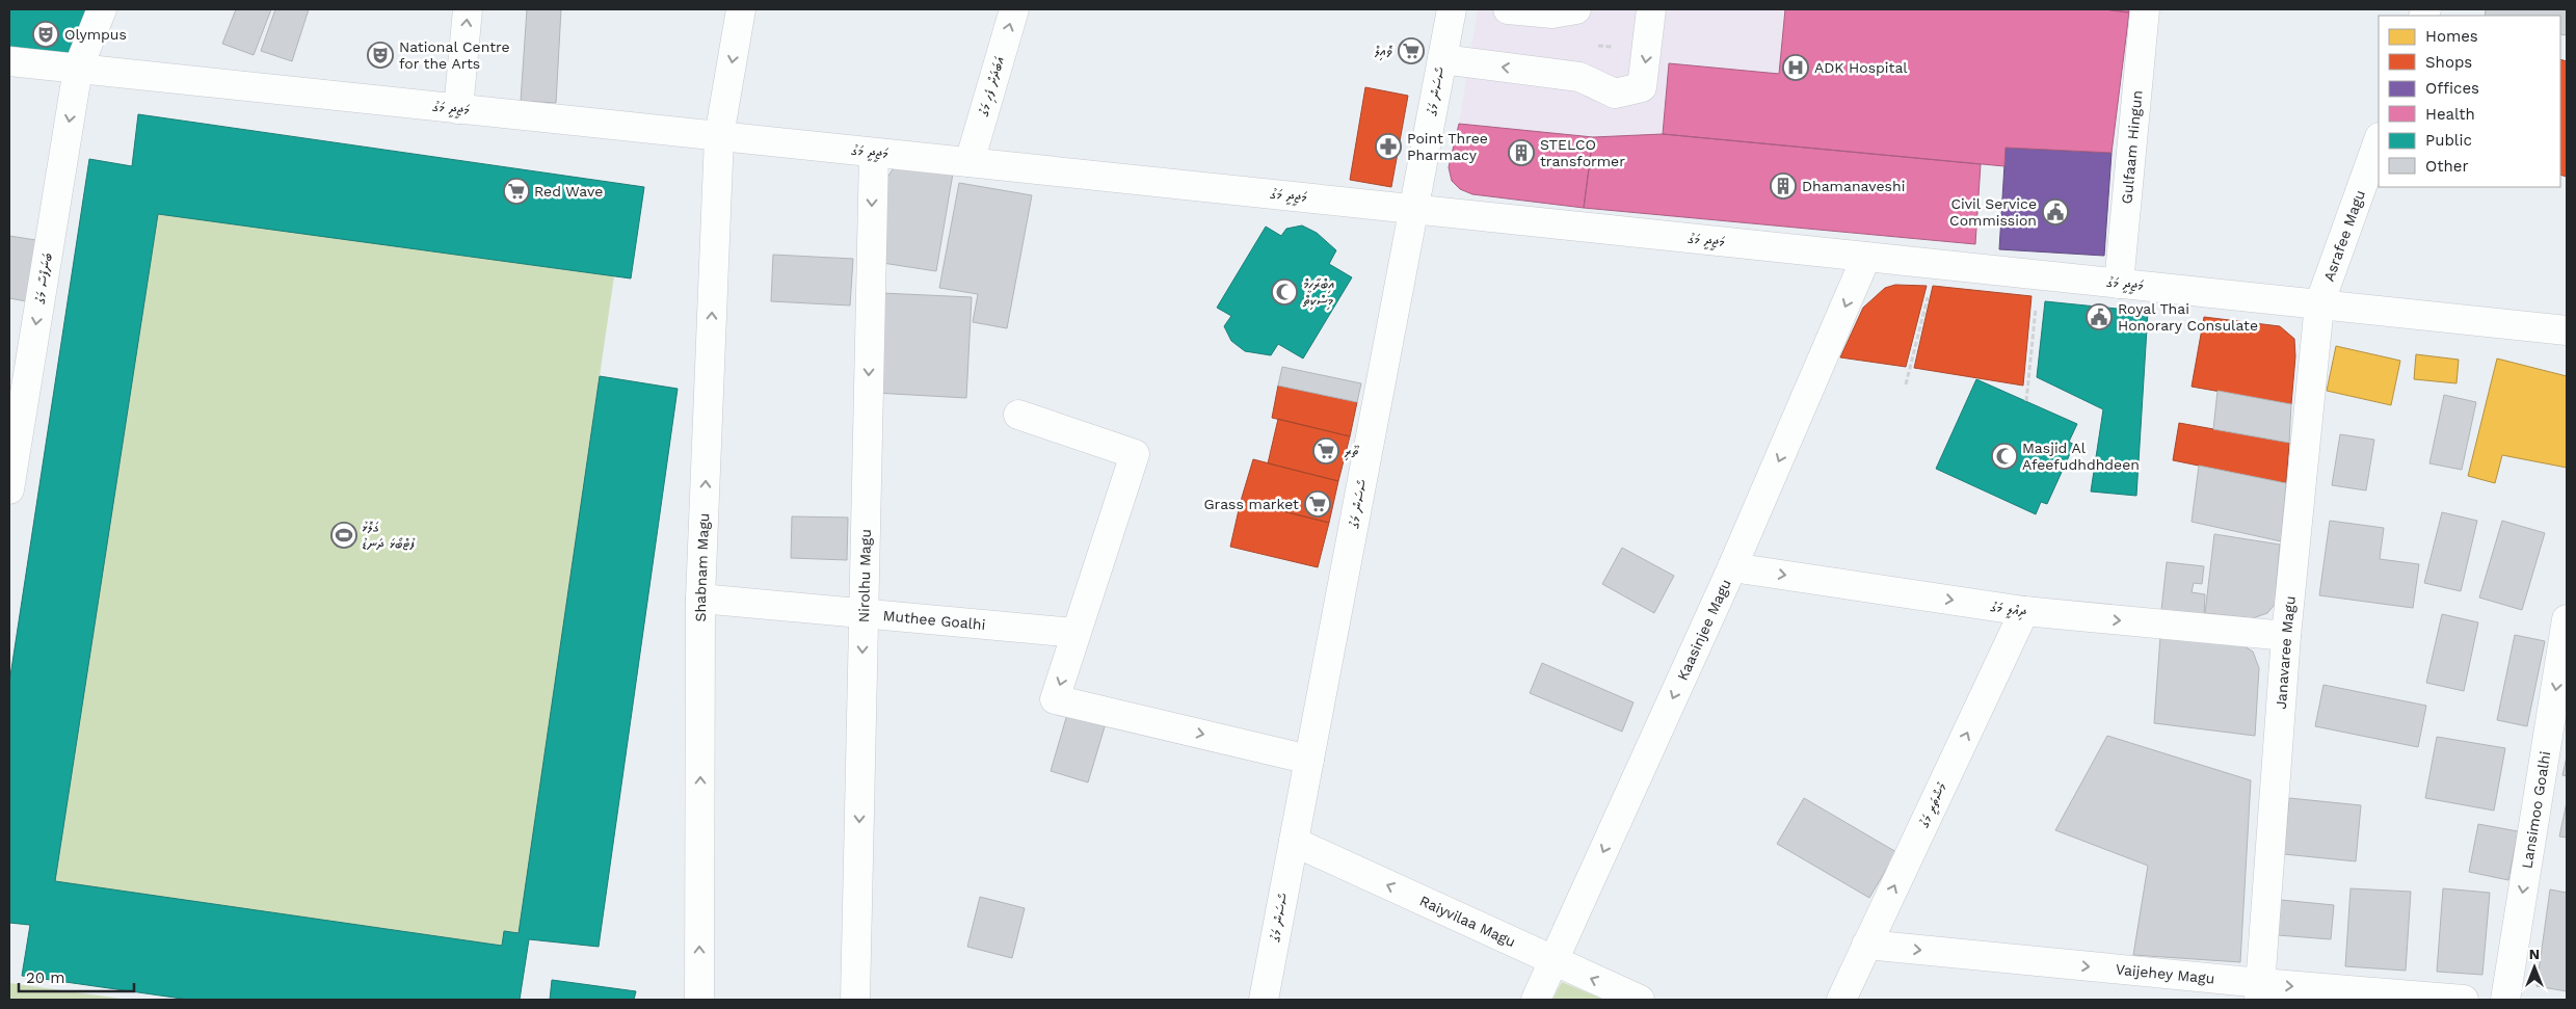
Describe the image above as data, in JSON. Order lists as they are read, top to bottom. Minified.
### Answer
{"streets":{"street":["އަބަދަށް ފެހި މަގު","ސޯސަން މަގު","މަޖީދީ މަގު","Gulfaam Hingun","Asrafee Magu","ބަނަފްސާ މަގު","Shabnam Magu","Nirolhu Magu","ދިއްލީ މަގު","Muthee Goalhi","Kaasinjee Magu","Janavaree Magu","މުޝްތަރީ މަގު","Lansimoo Goalhi","Raiyvilaa Magu","Vaijehey Magu"]},"crossings":[["އަބަދަށް ފެހި މަގު","މަޖީދީ މަގު"],["ސޯސަން މަގު","މަޖީދީ މަގު"],["ސޯސަން މަގު","Raiyvilaa Magu"],["މަޖީދީ މަގު","Gulfaam Hingun"],["މަޖީދީ މަގު","Asrafee Magu"],["މަޖީދީ މަގު","ބަނަފްސާ މަގު"],["މަޖީދީ މަގު","Shabnam Magu"],["މަޖީދީ މަގު","Nirolhu Magu"],["މަޖީދީ މަގު","Kaasinjee Magu"],["މަޖީދީ މަގު","Janavaree Magu"],["Asrafee Magu","Janavaree Magu"],["Shabnam Magu","Muthee Goalhi"],["Nirolhu Magu","Muthee Goalhi"],["ދިއްލީ މަގު","Kaasinjee Magu"],["ދިއްލީ މަގު","Janavaree Magu"],["ދިއްލީ މަގު","މުޝްތަރީ މަގު"],["Kaasinjee Magu","Raiyvilaa Magu"],["Janavaree Magu","Vaijehey Magu"],["މުޝްތަރީ މަގު","Vaijehey Magu"]],"one_way":["އަބަދަށް ފެހި މަގު","ބަނަފްސާ މަގު","Nirolhu Magu","ދިއްލީ މަގު","Kaasinjee Magu","މުޝްތަރީ މަގު","Lansimoo Goalhi","Raiyvilaa Magu","Vaijehey Magu"],"places":{"theatre":["Olympus","National Centre for the Arts"],"supermarket":["ވޮއިލް","Red Wave","ތޫރި","Grass market"],"hospital":["ADK Hospital"],"pharmacy":["Point Three Pharmacy"],"building":["STELCO transformer","Dhamanaveshi"],"public building":["Civil Service Commission","Royal Thai Honorary Consulate"],"mosque":["އިބްރާހީމް މިސްކިތް","Masjid Al Afeefudhdhdeen"],"sports":["ގަލޮޅު ފުޓްބޯޅަ ދަނޑު"]},"legend":["Homes","Shops","Offices","Health","Public","Other"],"scale_bar":"20 m","north":"top"}
